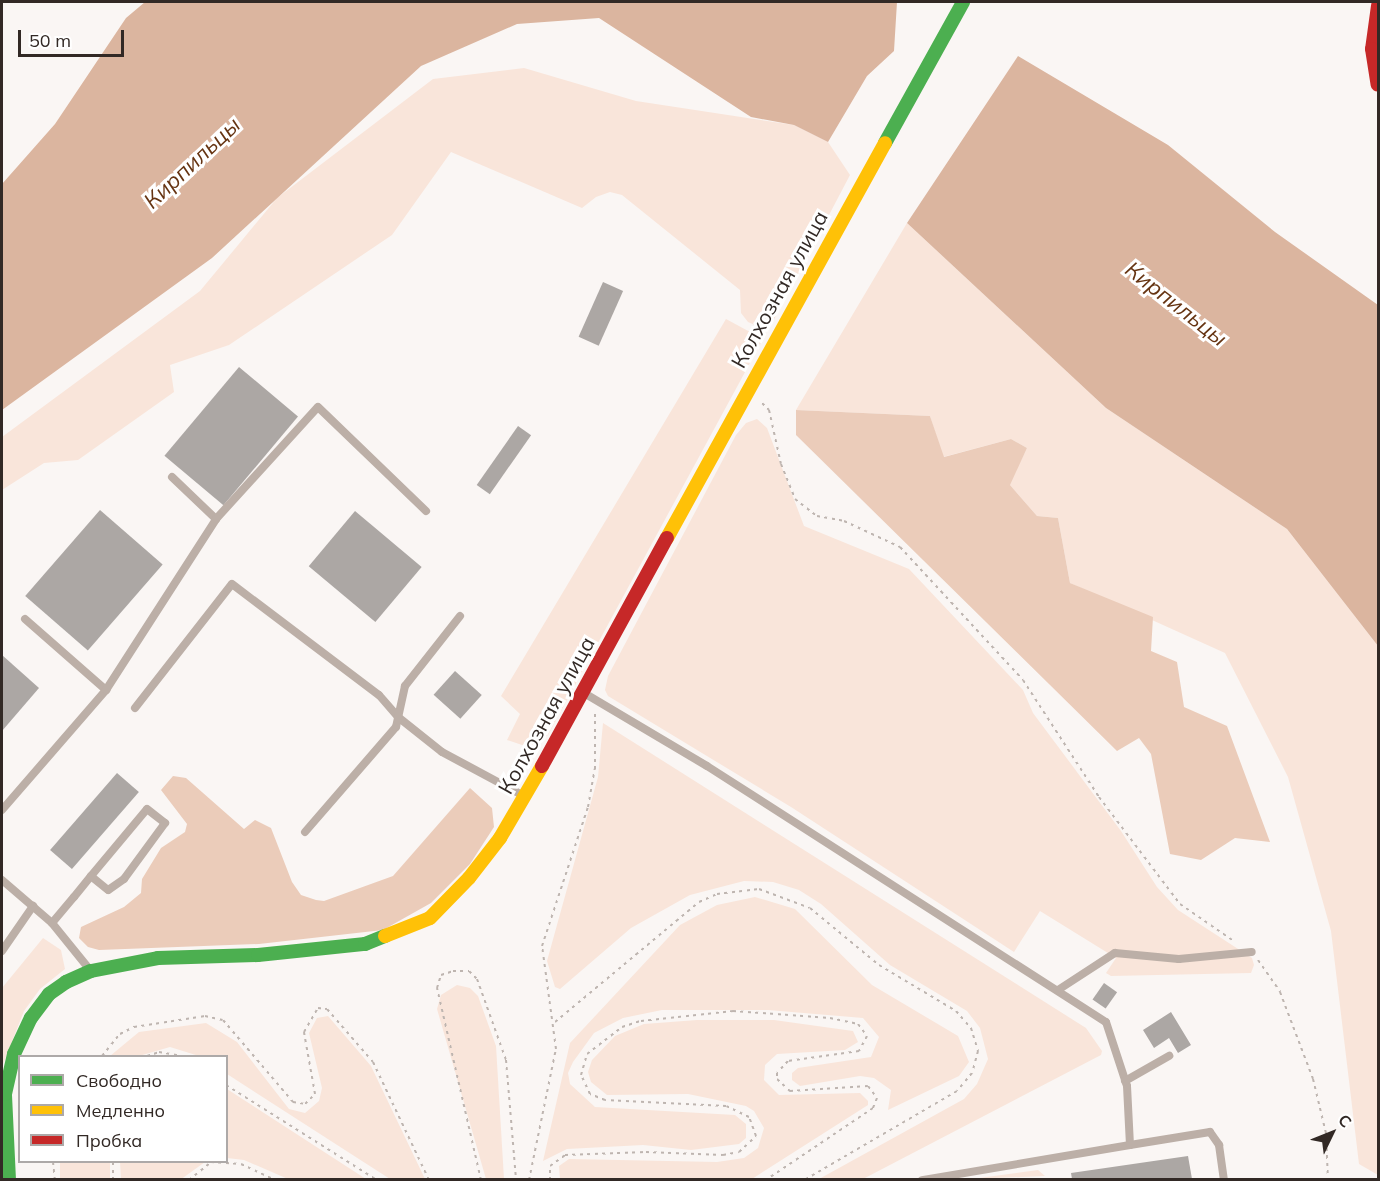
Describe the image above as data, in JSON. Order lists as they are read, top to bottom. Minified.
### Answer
{"streets":{"main road":["Колхозная улица"]},"water":["Кирпильцы"],"legend":["Свободно","Медленно","Пробка"],"scale_bar":"50 m","north":"top right"}
